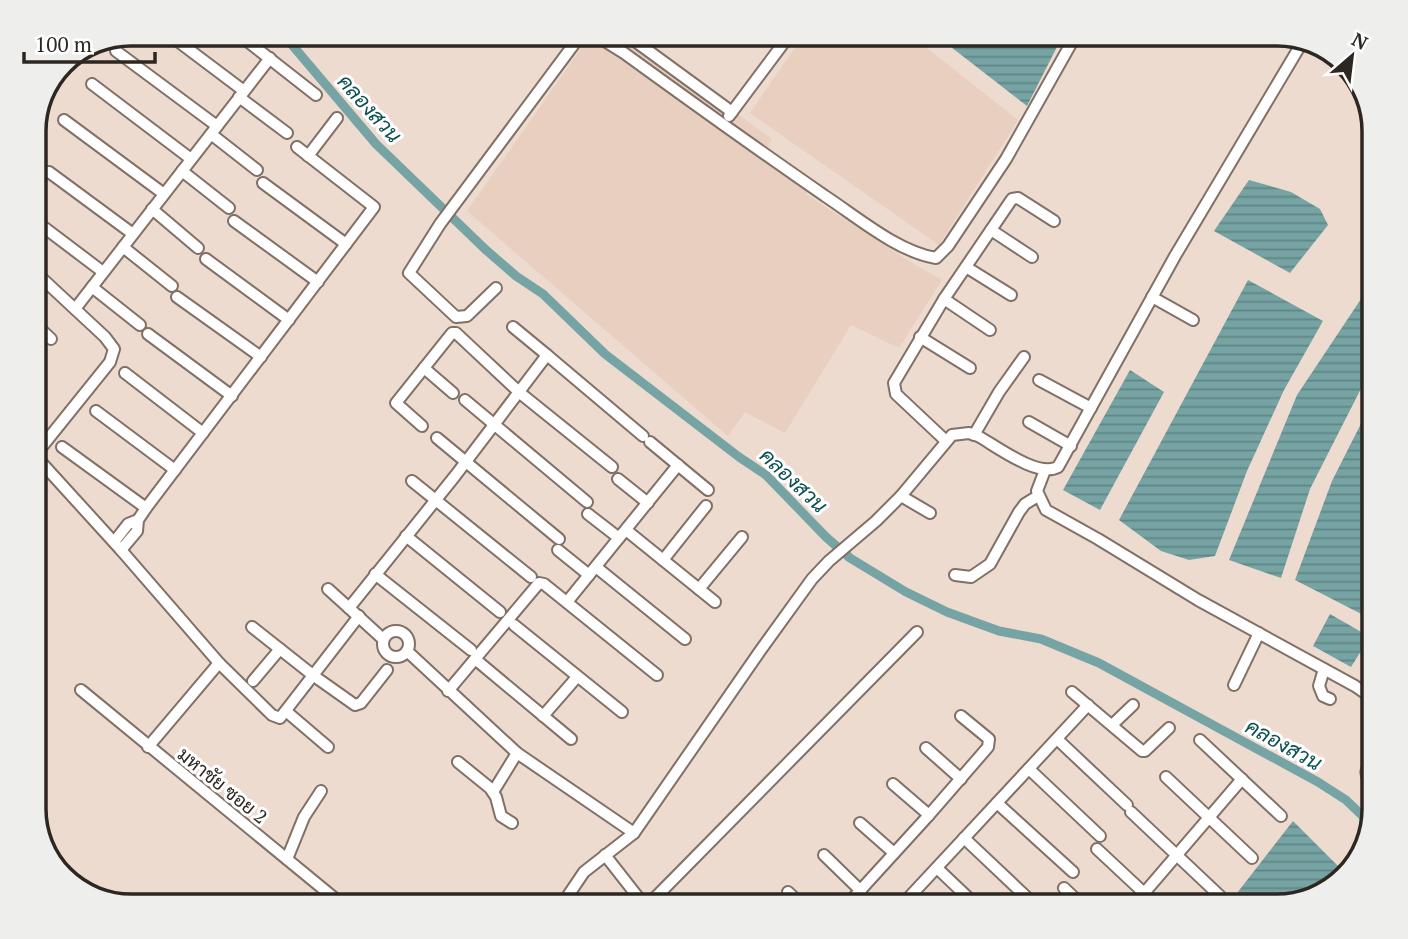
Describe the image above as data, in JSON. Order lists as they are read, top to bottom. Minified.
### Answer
{"streets":{"street":["มหาชัย ซอย 2"]},"water":["คลองสวน"],"scale_bar":"100 m","north":"top right"}
